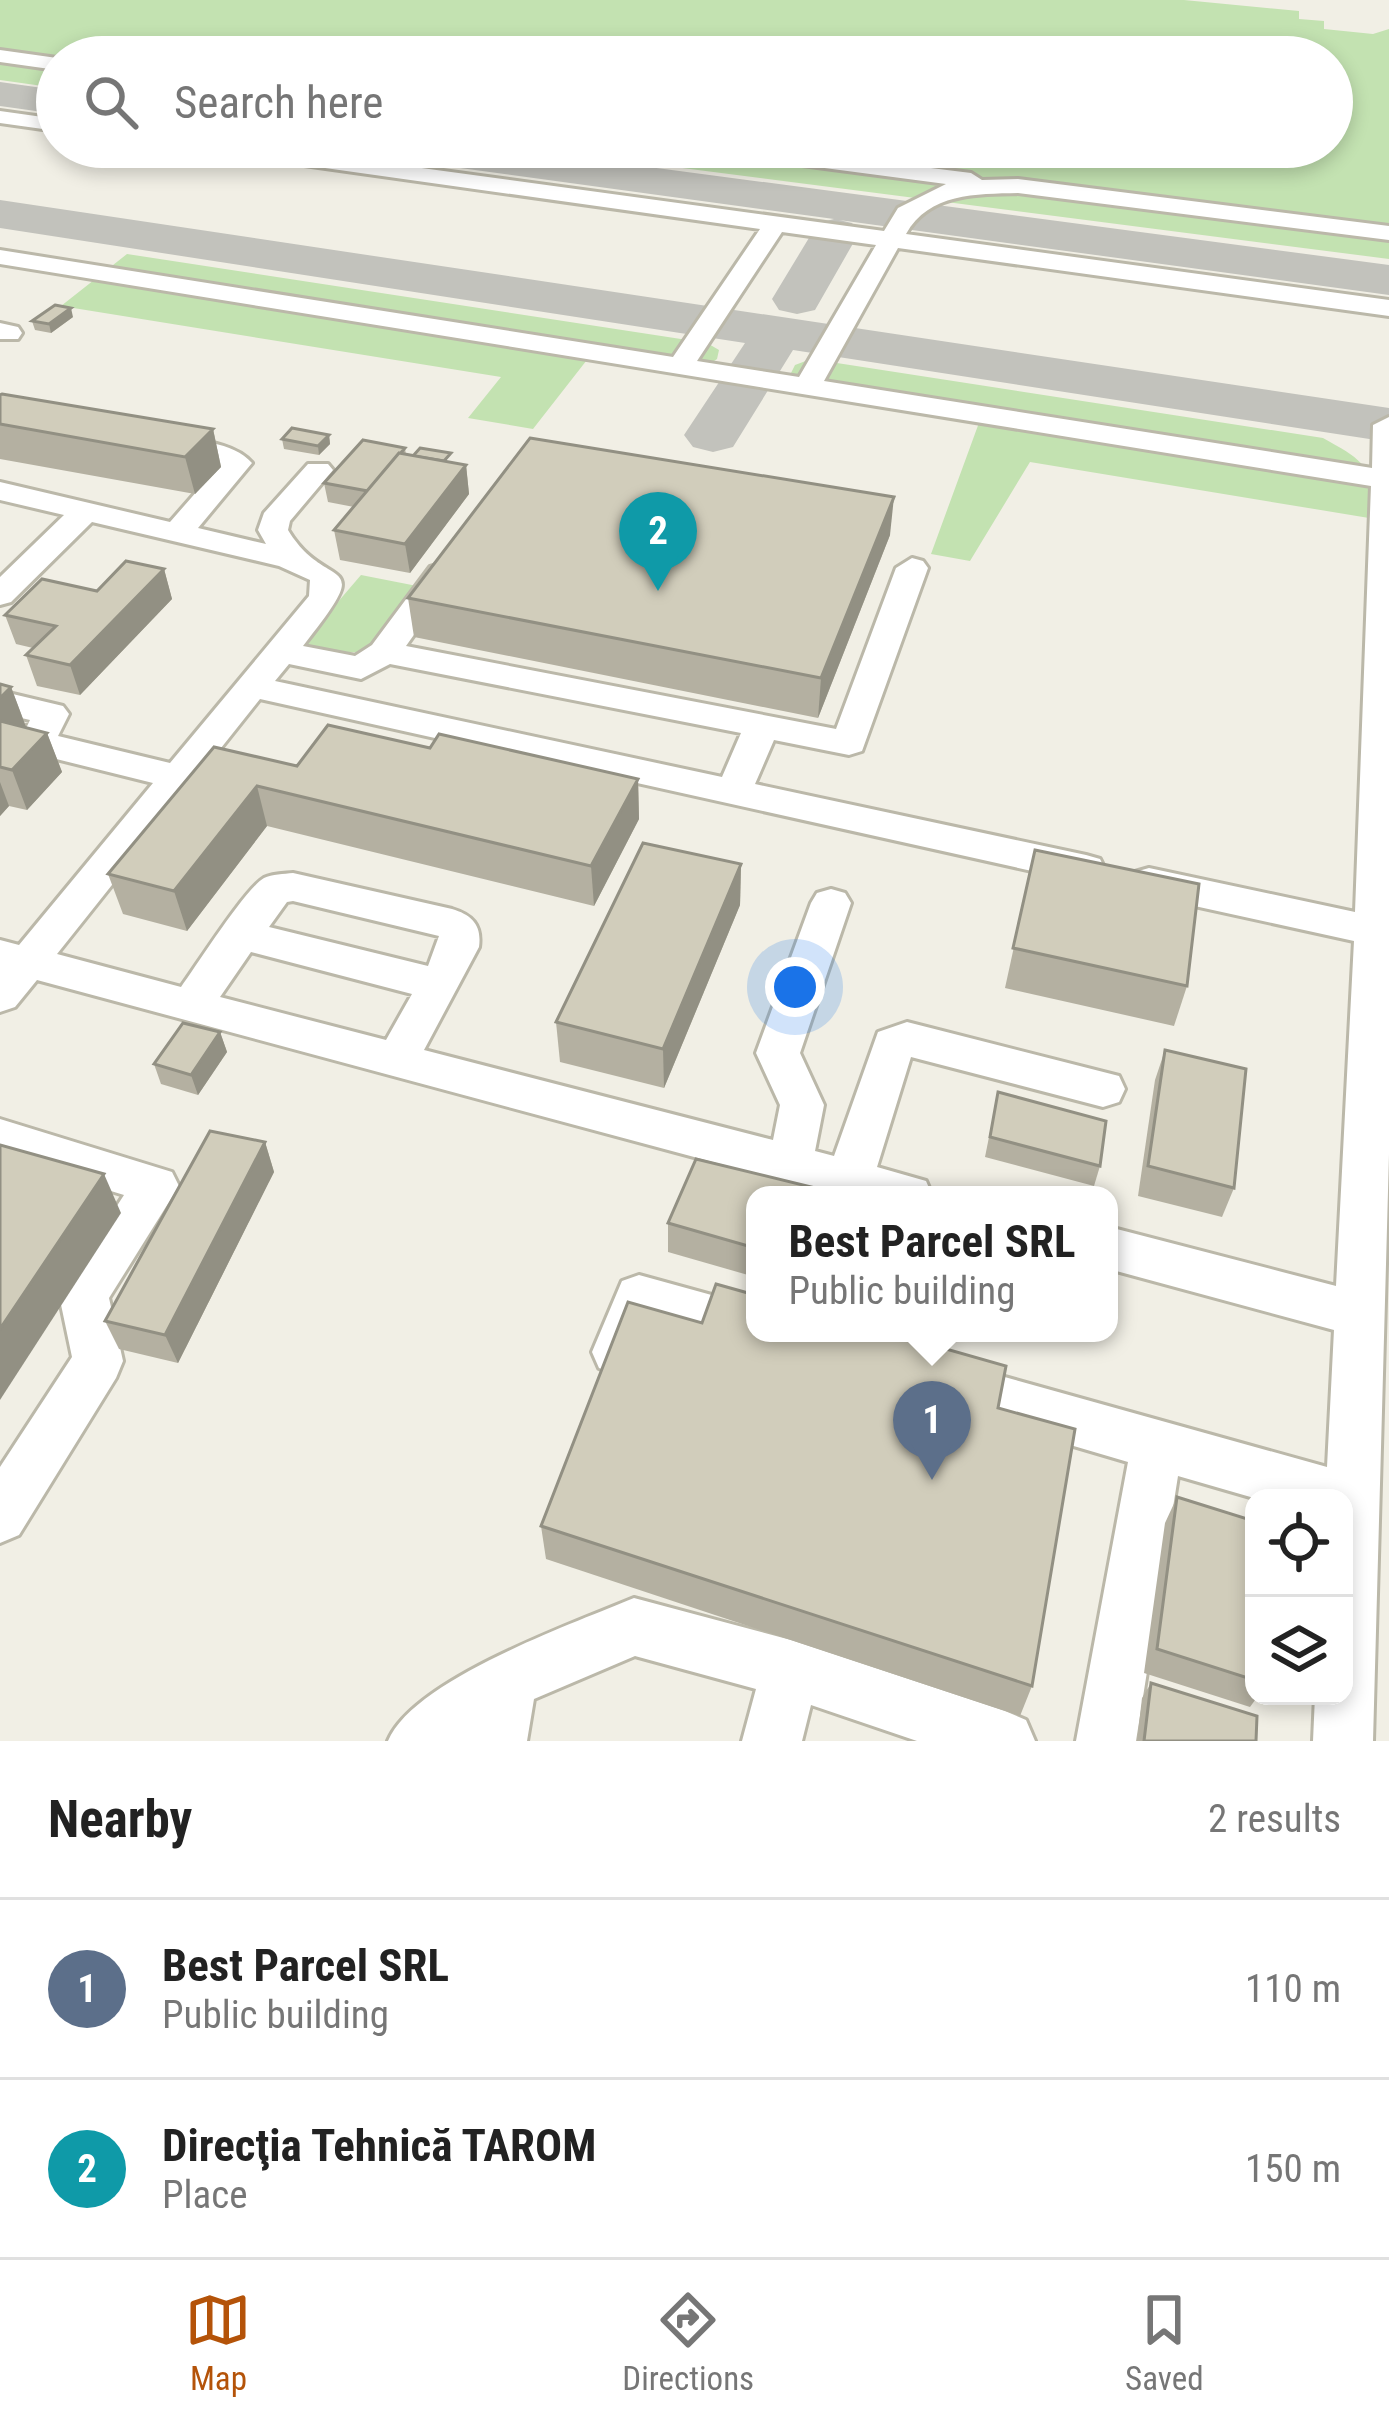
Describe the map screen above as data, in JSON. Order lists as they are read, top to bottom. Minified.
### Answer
{"page":{"search":"Search here","pins":["2","1"],"popup":["Best Parcel SRL","Public building"],"heading":["Nearby","2 results"],"list":[{"mark":"1","name":"Best Parcel SRL","note":"Public building","value":"110 m"},{"mark":"2","name":"Direcţia Tehnică TAROM","note":"Place","value":"150 m"}],"nav":["Map","Directions","Saved"]}}
